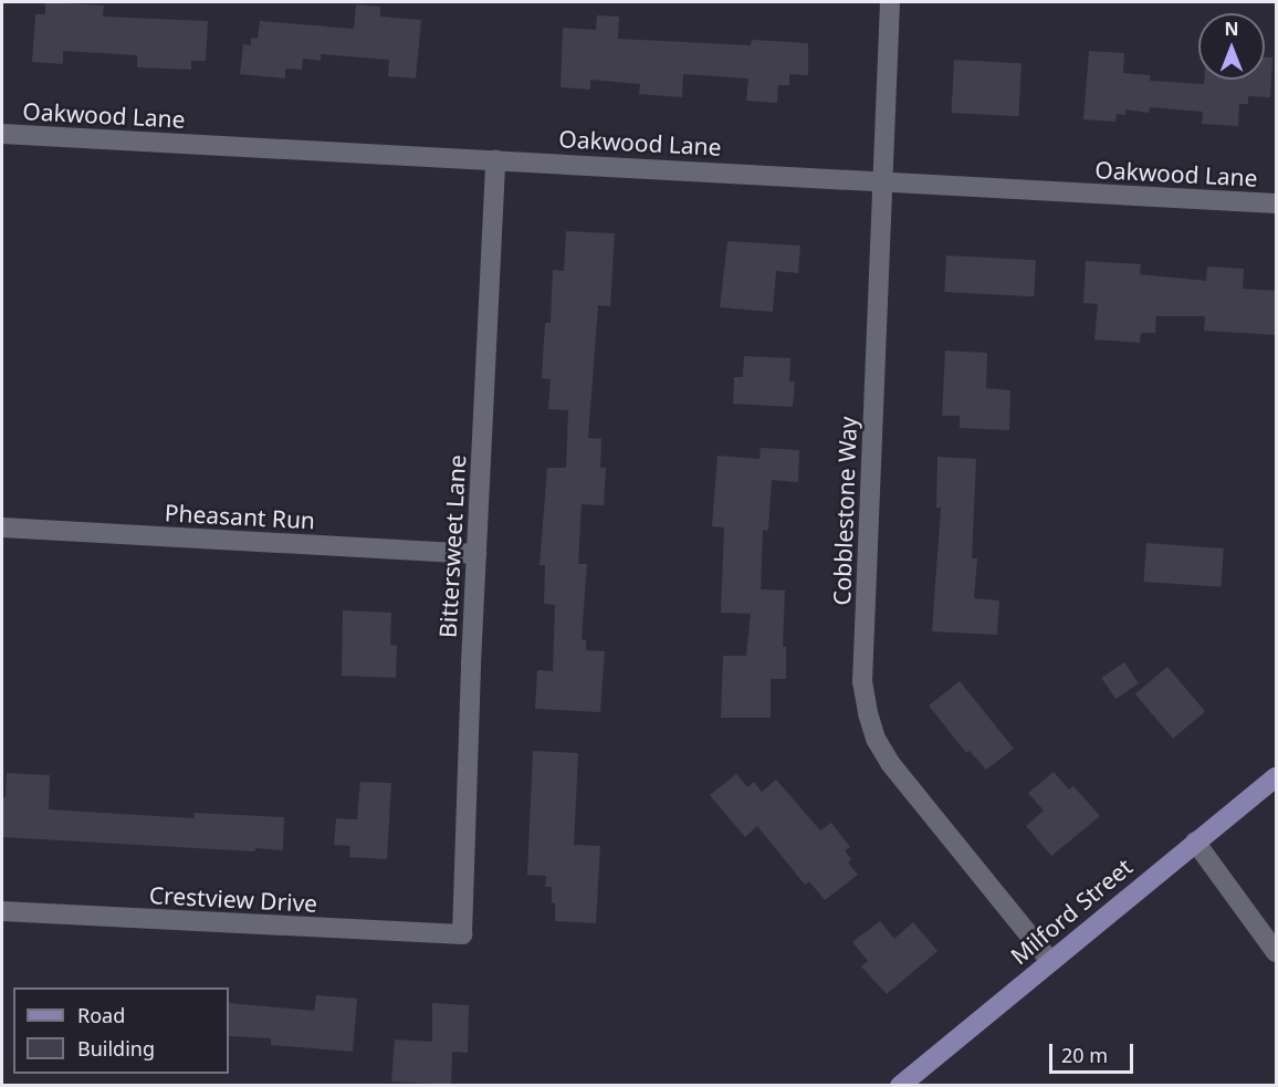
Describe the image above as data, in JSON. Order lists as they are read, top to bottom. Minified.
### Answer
{"streets":{"main road":["Milford Street"],"street":["Oakwood Lane","Cobblestone Way","Pheasant Run","Bittersweet Lane","Crestview Drive"]},"crossings":[["Oakwood Lane","Cobblestone Way"],["Oakwood Lane","Bittersweet Lane"],["Cobblestone Way","Milford Street"],["Pheasant Run","Bittersweet Lane"],["Bittersweet Lane","Crestview Drive"]],"legend":["Road","Building"],"scale_bar":"20 m","north":"top"}
